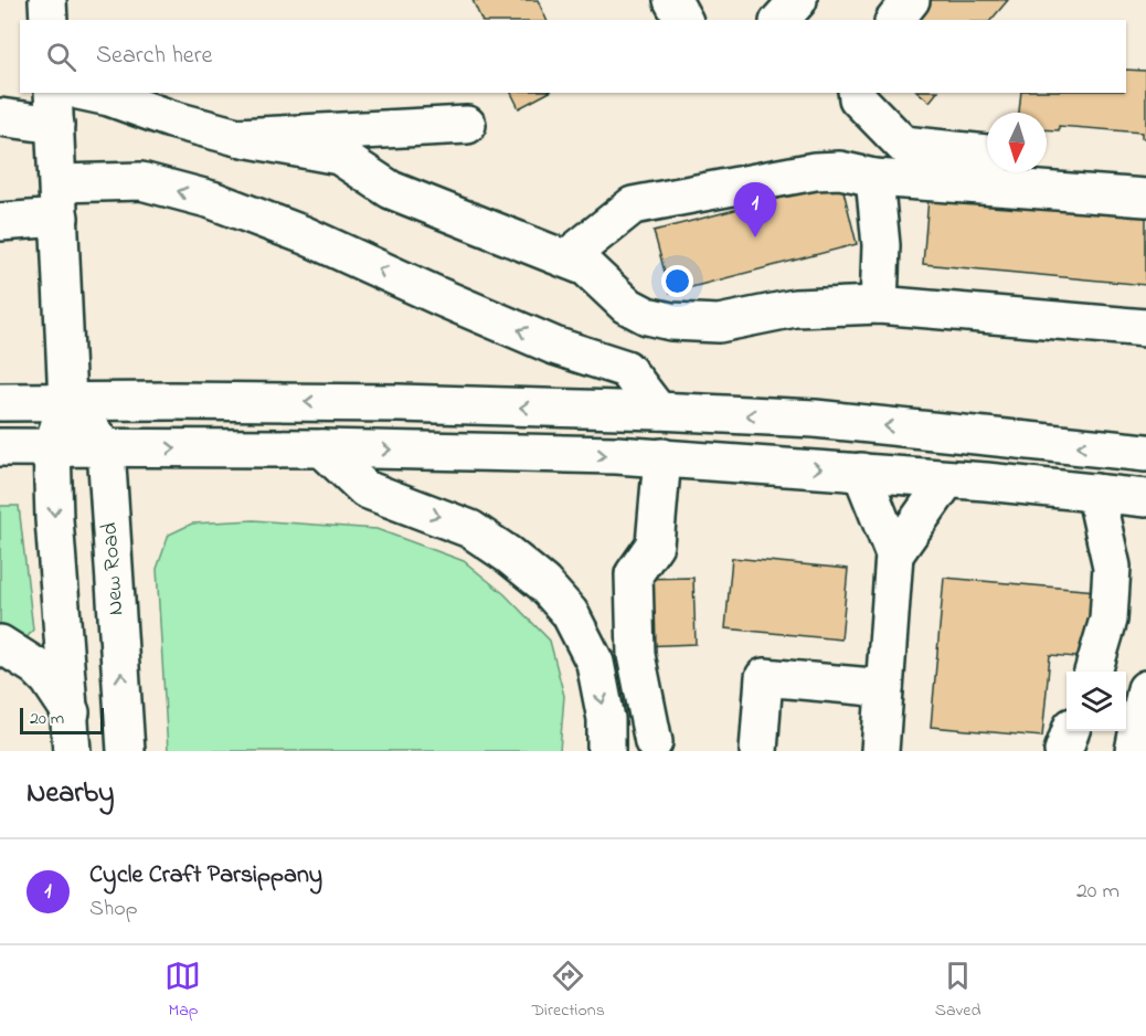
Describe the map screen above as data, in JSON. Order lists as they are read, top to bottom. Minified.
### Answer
{"streets":{"main road":["New Road"]},"scale_bar":"20 m","north":"bottom","page":{"search":"Search here","pins":"1","scale":"20 m","heading":"Nearby","list":[{"mark":"1","name":"Cycle Craft Parsippany","note":"Shop","value":"20 m"}],"nav":["Map","Directions","Saved"]}}
